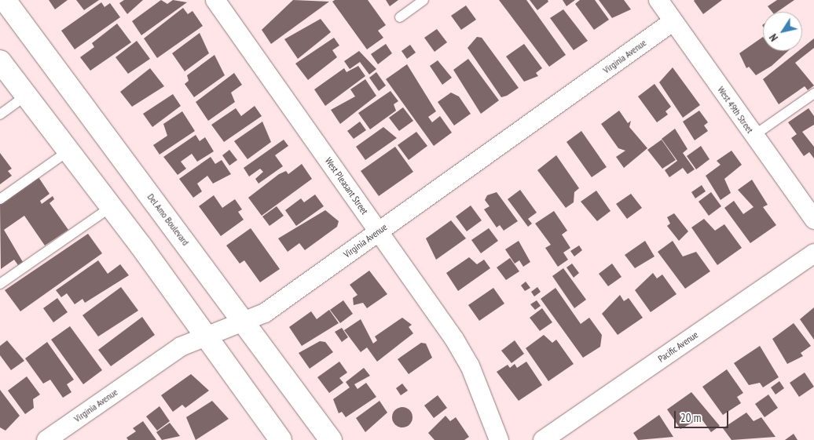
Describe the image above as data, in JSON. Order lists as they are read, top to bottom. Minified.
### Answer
{"streets":{"main road":["Del Amo Boulevard"],"street":["Virginia Avenue","West 49th Street","West Pleasant Street","Pacific Avenue"]},"crossings":[["Virginia Avenue","West 49th Street"],["Virginia Avenue","West Pleasant Street"],["Virginia Avenue","Del Amo Boulevard"]],"scale_bar":"20 m","north":"bottom left"}
